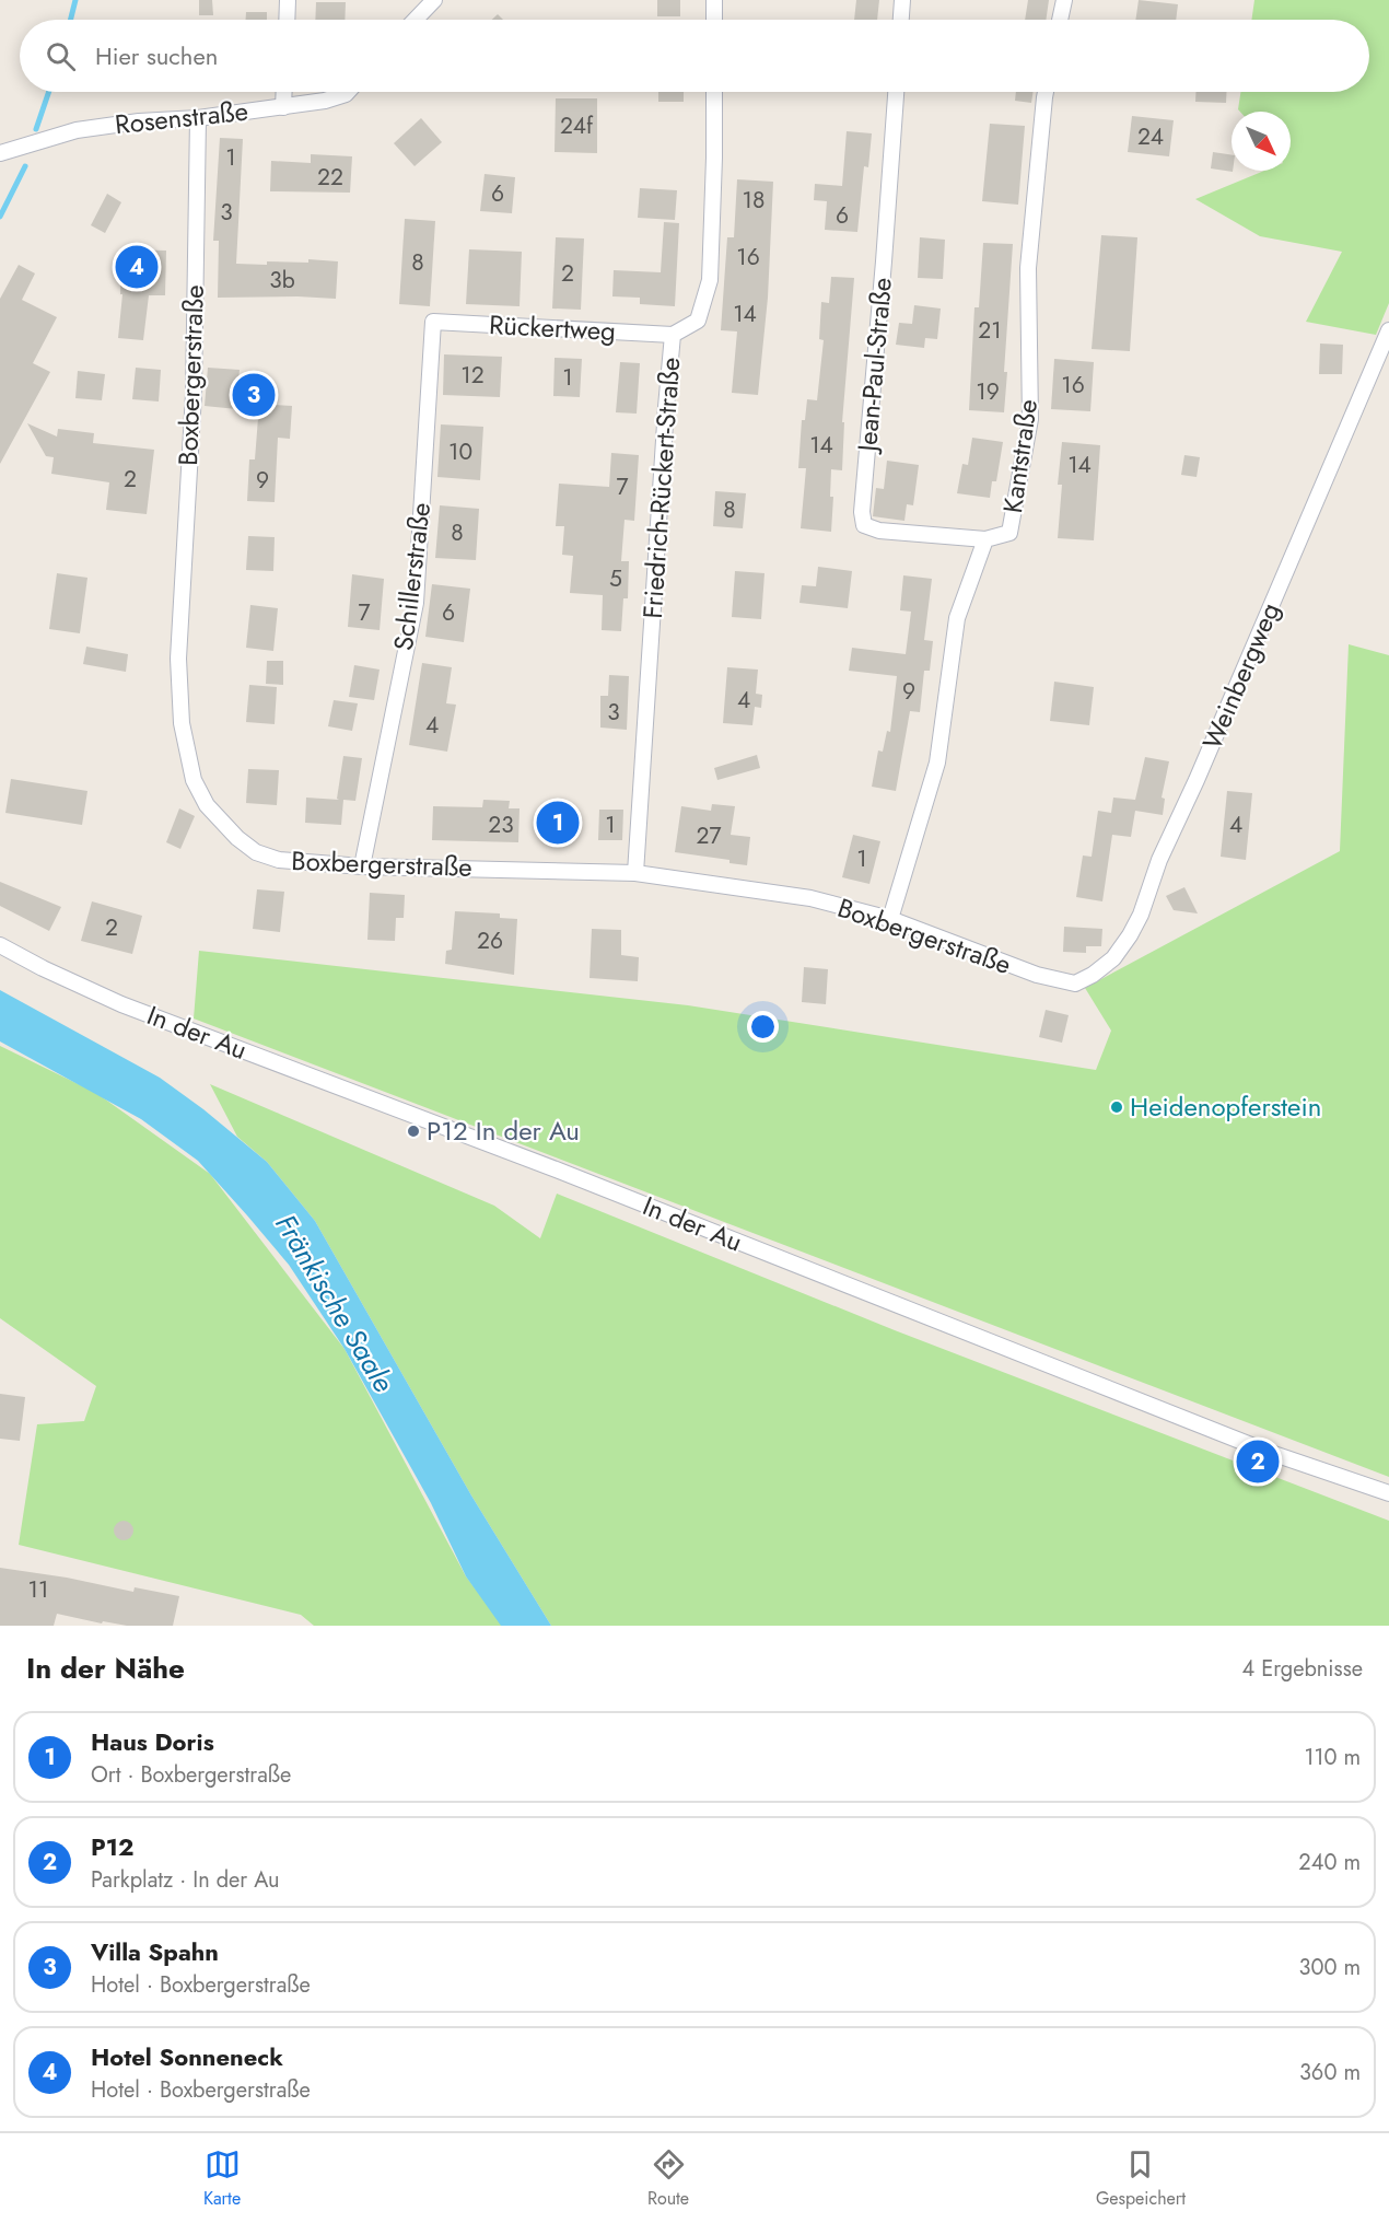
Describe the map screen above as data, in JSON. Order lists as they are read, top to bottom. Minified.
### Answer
{"streets":{"street":["Rosenstraße","Rückertweg","Jean-Paul-Straße","Boxbergerstraße","Kantstraße","Friedrich-Rückert-Straße","Schillerstraße","Weinbergweg","In der Au"]},"crossings":[["Rosenstraße","Boxbergerstraße"],["Rückertweg","Friedrich-Rückert-Straße"],["Rückertweg","Schillerstraße"],["Jean-Paul-Straße","Kantstraße"],["Boxbergerstraße","Kantstraße"],["Boxbergerstraße","Friedrich-Rückert-Straße"],["Boxbergerstraße","Schillerstraße"],["Boxbergerstraße","Weinbergweg"]],"water":["Fränkische Saale"],"places":["Heidenopferstein","P12 In der Au"],"house_numbers":["24f","24","1","22","6","18","3","6","16","8","2","3b","14","21","12","1","16","19","14","10","14","2","9","7","8","8","5","7","6","9","4","3","4","23","1","4","27","1","2","26","11"],"north":"bottom right","page":{"search":"Hier suchen","pins":["4","3","1","2"],"heading":["In der Nähe","4 Ergebnisse"],"list":[{"mark":"1","name":"Haus Doris","note":"Ort · Boxbergerstraße","value":"110 m"},{"mark":"2","name":"P12","note":"Parkplatz · In der Au","value":"240 m"},{"mark":"3","name":"Villa Spahn","note":"Hotel · Boxbergerstraße","value":"300 m"},{"mark":"4","name":"Hotel Sonneneck","note":"Hotel · Boxbergerstraße","value":"360 m"}],"nav":["Karte","Route","Gespeichert"]}}
